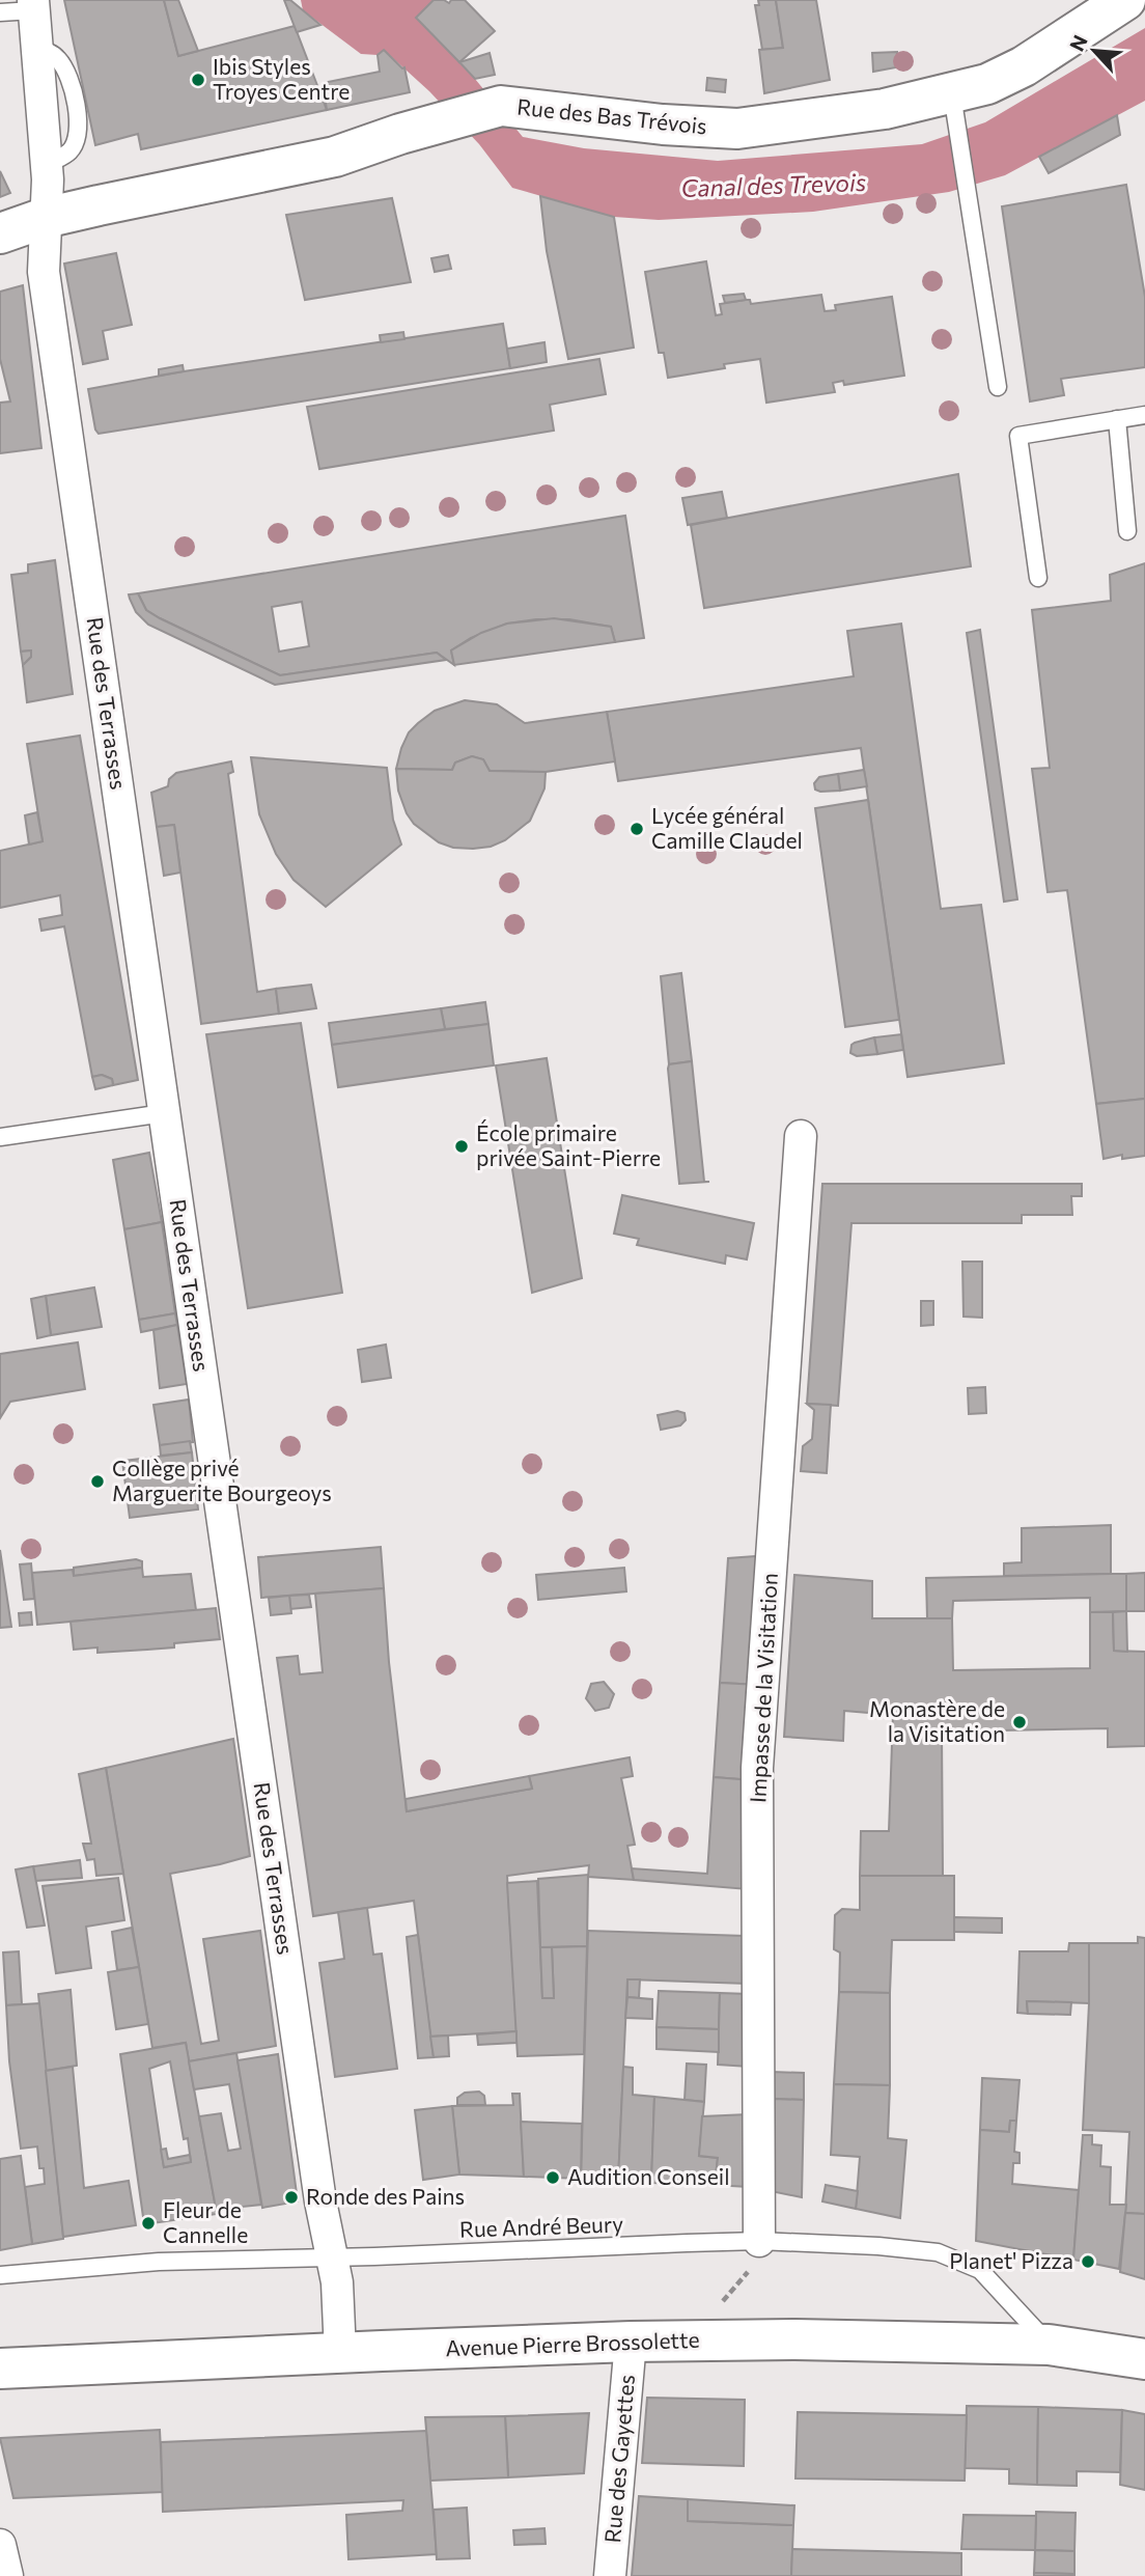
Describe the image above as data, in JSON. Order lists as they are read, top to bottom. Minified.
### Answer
{"streets":{"street":["Rue des Bas Trévois","Rue des Terrasses","Impasse de la Visitation","Avenue Pierre Brossolette","Rue des Gayettes"],"lane":["Rue André Beury"]},"crossings":[["Rue des Bas Trévois","Rue des Terrasses"],["Rue des Terrasses","Rue André Beury"],["Rue des Terrasses","Avenue Pierre Brossolette"],["Impasse de la Visitation","Rue André Beury"],["Rue André Beury","Avenue Pierre Brossolette"],["Avenue Pierre Brossolette","Rue des Gayettes"]],"water":["Canal des Trevois"],"places":["Ibis Styles Troyes Centre","Lycée général Camille Claudel","École primaire privée Saint-Pierre","Collège privé Marguerite Bourgeoys","Monastère de la Visitation","Audition Conseil","Ronde des Pains","Fleur de Cannelle","Planet' Pizza"],"north":"top left"}
